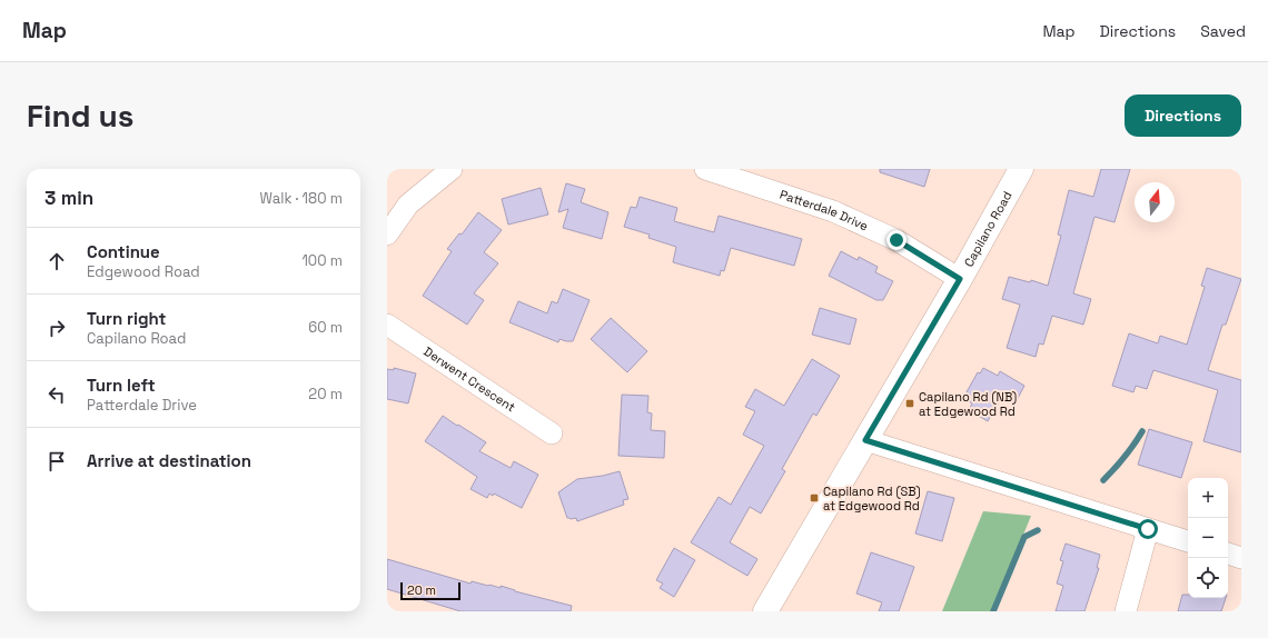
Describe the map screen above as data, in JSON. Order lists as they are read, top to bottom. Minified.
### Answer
{"streets":{"main road":["Capilano Road"],"street":["Patterdale Drive","Derwent Crescent"]},"crossings":[["Patterdale Drive","Capilano Road"]],"places":{"transit":["Capilano Rd (NB) at Edgewood Rd","Capilano Rd (SB) at Edgewood Rd"]},"scale_bar":"20 m","north":"top","page":{"header":"Map","nav":["Map","Directions","Saved"],"buttons":"Directions","title":"Find us","heading":["3 min","Walk · 180 m"],"list":[["Continue","Edgewood Road","100 m"],["Turn right","Capilano Road","60 m"],["Turn left","Patterdale Drive","20 m"],"Arrive at destination"],"map_buttons":["+","−"],"scale":"20 m"}}
